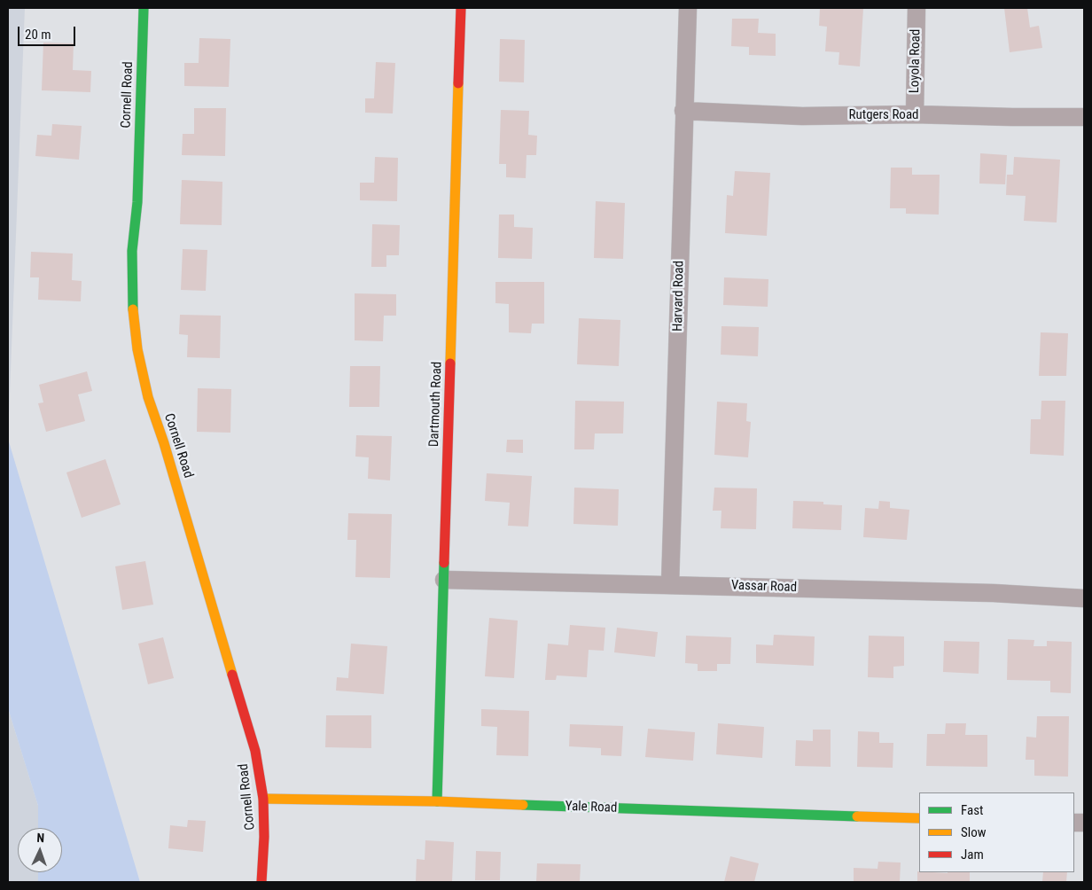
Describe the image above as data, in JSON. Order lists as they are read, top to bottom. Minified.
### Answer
{"streets":{"street":["Loyola Road","Cornell Road","Rutgers Road","Harvard Road","Dartmouth Road","Vassar Road","Yale Road"]},"crossings":[["Loyola Road","Rutgers Road"],["Cornell Road","Yale Road"],["Rutgers Road","Harvard Road"],["Harvard Road","Vassar Road"],["Dartmouth Road","Vassar Road"],["Dartmouth Road","Yale Road"]],"legend":["Fast","Slow","Jam"],"scale_bar":"20 m","north":"top"}
